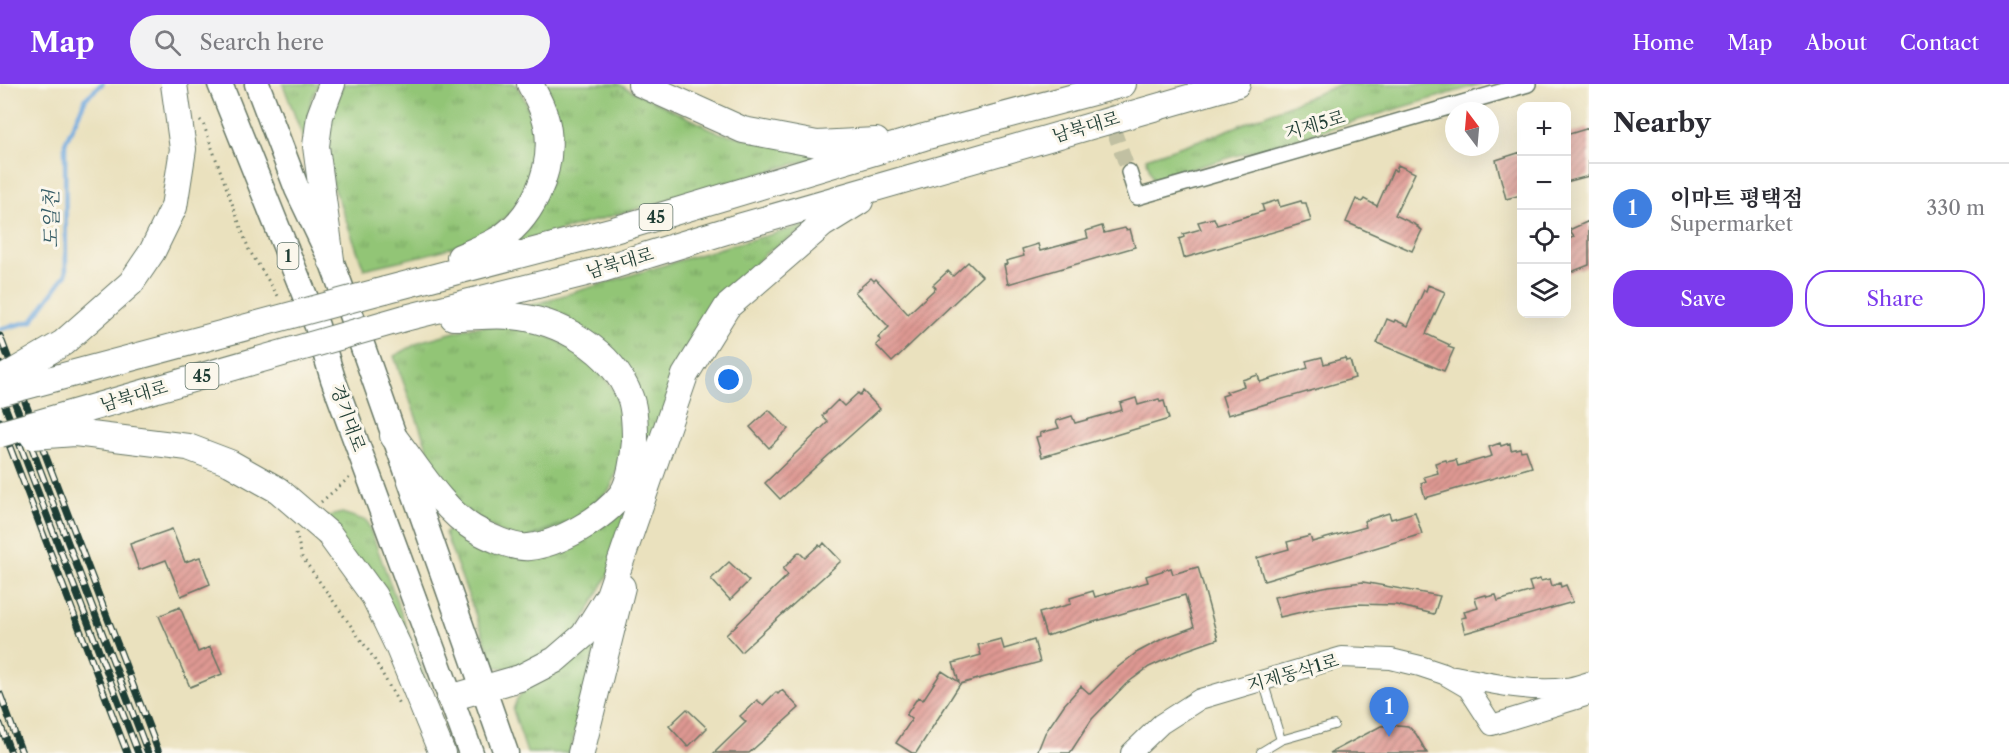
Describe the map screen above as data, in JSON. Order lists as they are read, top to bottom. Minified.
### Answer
{"streets":{"highway":["남북대로","45"],"main road":["1","경기대로"],"street":["지제5로","지제동삭1로"]},"water":["도일천"],"north":"top","page":{"header":"Map","search":"Search here","nav":["Home","Map","About","Contact"],"heading":"Nearby","map_buttons":["+","−"],"list":[{"mark":"1","name":"이마트 평택점","note":"Supermarket","value":"330 m"}],"buttons":["Save","Share"],"pins":"1"}}
